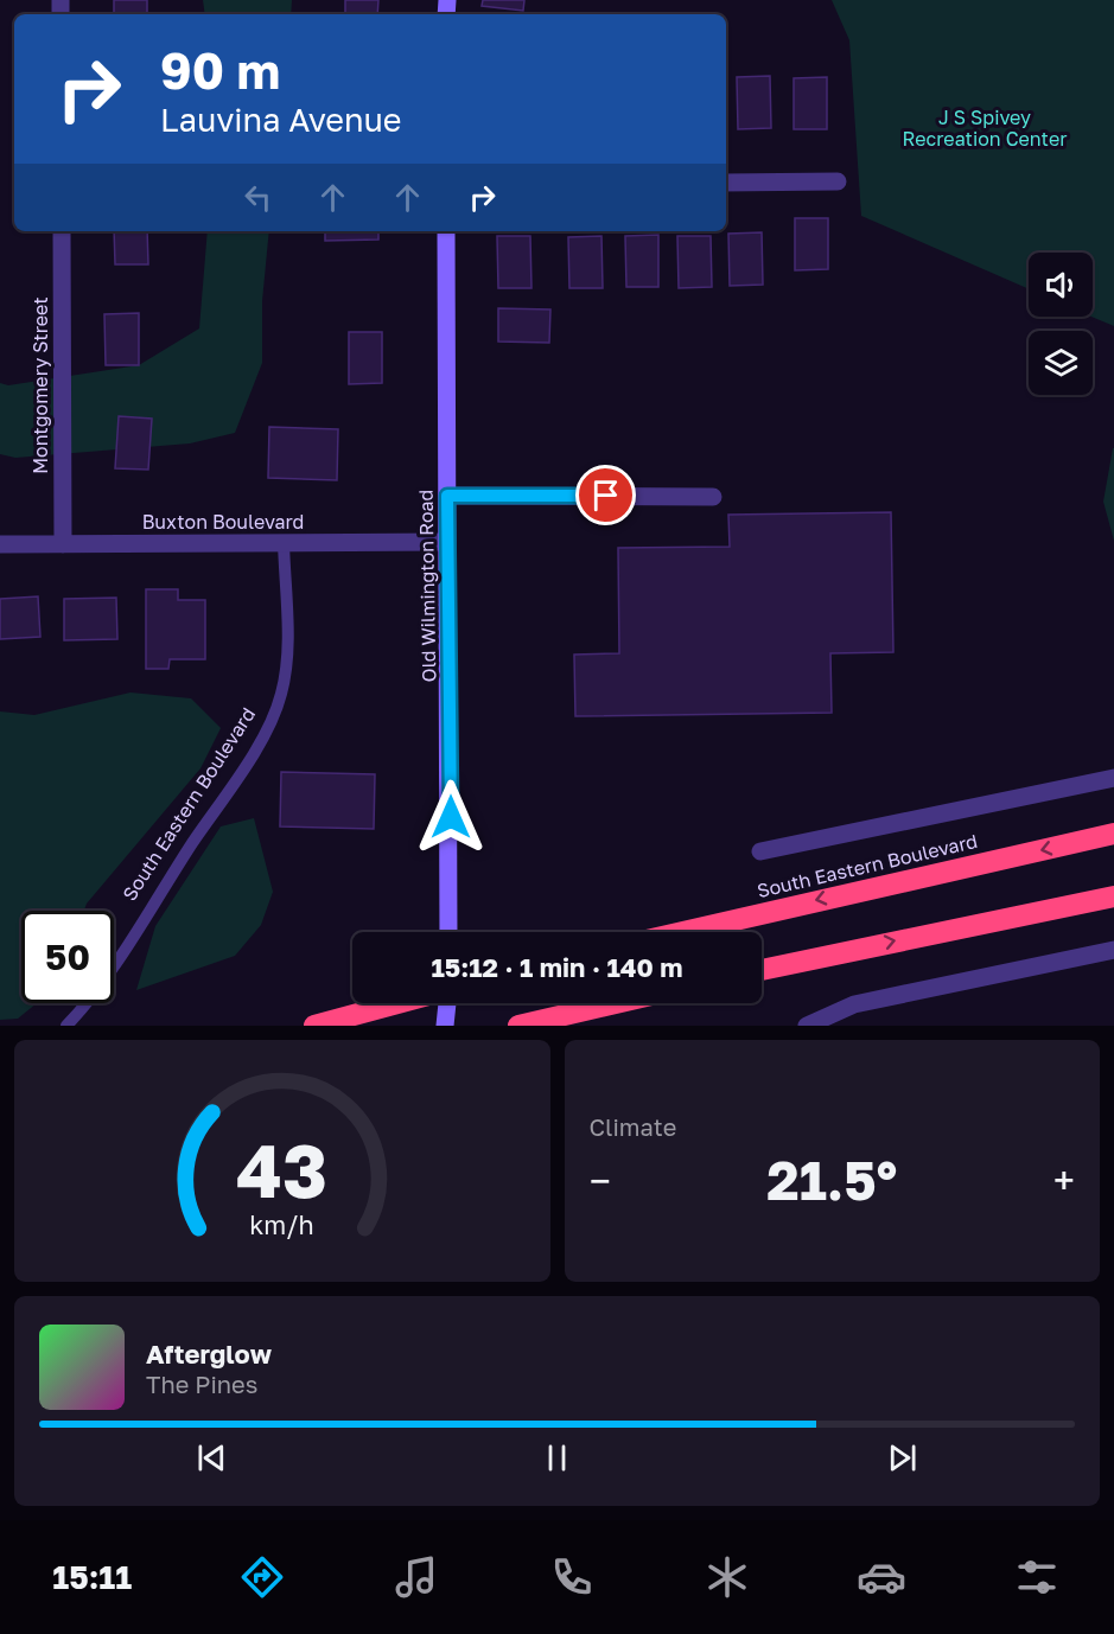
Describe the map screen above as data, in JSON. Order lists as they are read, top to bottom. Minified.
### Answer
{"streets":{"highway":["South Eastern Boulevard"],"main road":["Old Wilmington Road"],"street":["Montgomery Street","Buxton Boulevard"]},"crossings":[["Montgomery Street","Buxton Boulevard"],["Buxton Boulevard","Old Wilmington Road"],["Buxton Boulevard","South Eastern Boulevard"]],"parks":["J S Spivey Recreation Center"],"page":{"turn":["90 m","Lauvina Avenue"],"limit":"50","trip":"15:12 · 1 min · 140 m","tile":"Climate","heat":["−","21.5°","+"],"song":["Afterglow","The Pines"],"tabs":"15:11","gauge":["43","km/h"]}}
